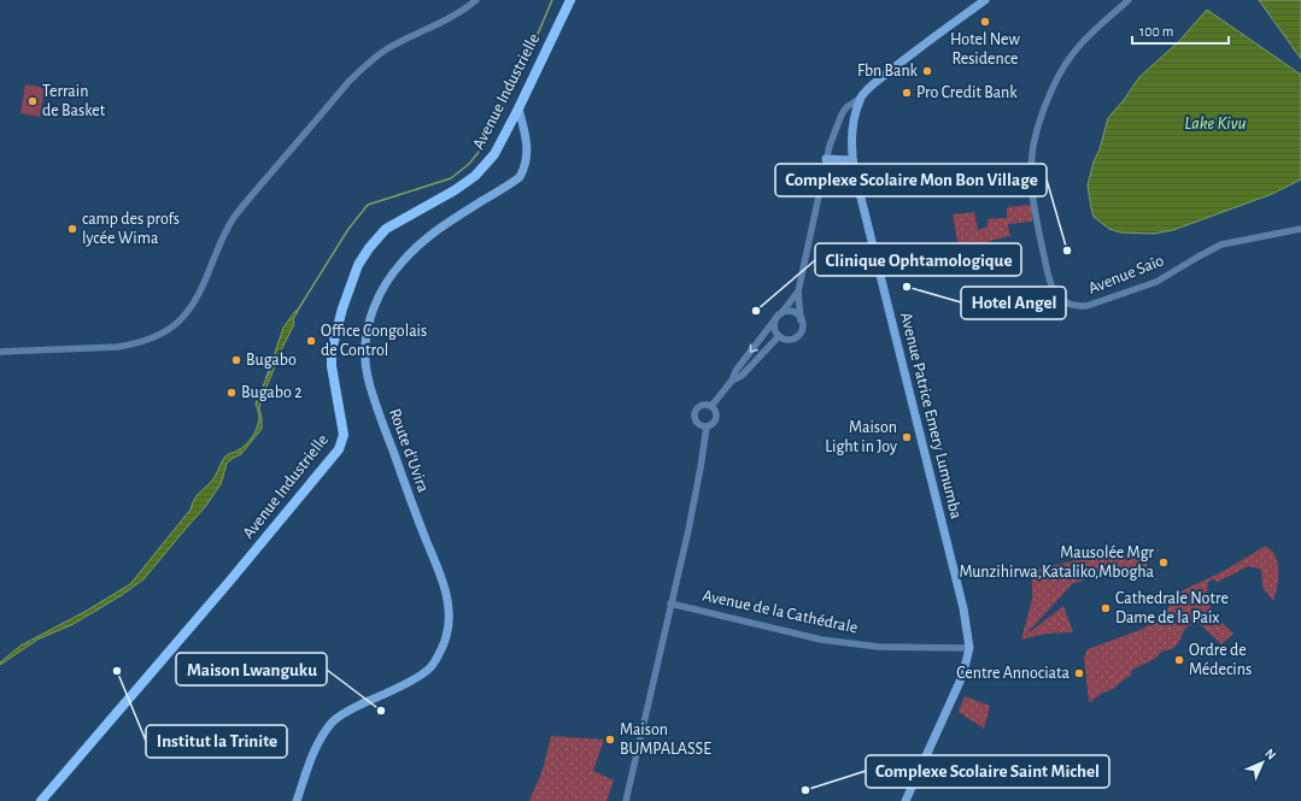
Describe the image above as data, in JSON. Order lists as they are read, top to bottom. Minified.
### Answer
{"streets":{"highway":["Avenue Industrielle"],"main road":["Avenue Patrice Emery Lumumba","Route d'Uvira"],"street":["Avenue Saïo","Avenue de la Cathédrale"]},"crossings":[["Avenue Industrielle","Route d'Uvira"],["Avenue Patrice Emery Lumumba","Avenue de la Cathédrale"]],"water":["Lake Kivu"],"places":["Hotel New Residence","Fbn Bank","Pro Credit Bank","Terrain de Basket","camp des profs lycée Wima","Complexe Scolaire Mon Bon Village","Hotel Angel","Clinique Ophtamologique","Office Congolais de Control","Bugabo","Bugabo 2","Maison Light in Joy","Mausolée Mgr Munzihirwa,Kataliko,Mbogha","Cathedrale Notre Dame de la Paix","Ordre de Médecins","Institut la Trinite","Centre Annociata","Maison Lwanguku","Maison BUMPALASSE","Complexe Scolaire Saint Michel"],"scale_bar":"100 m","north":"top right"}
